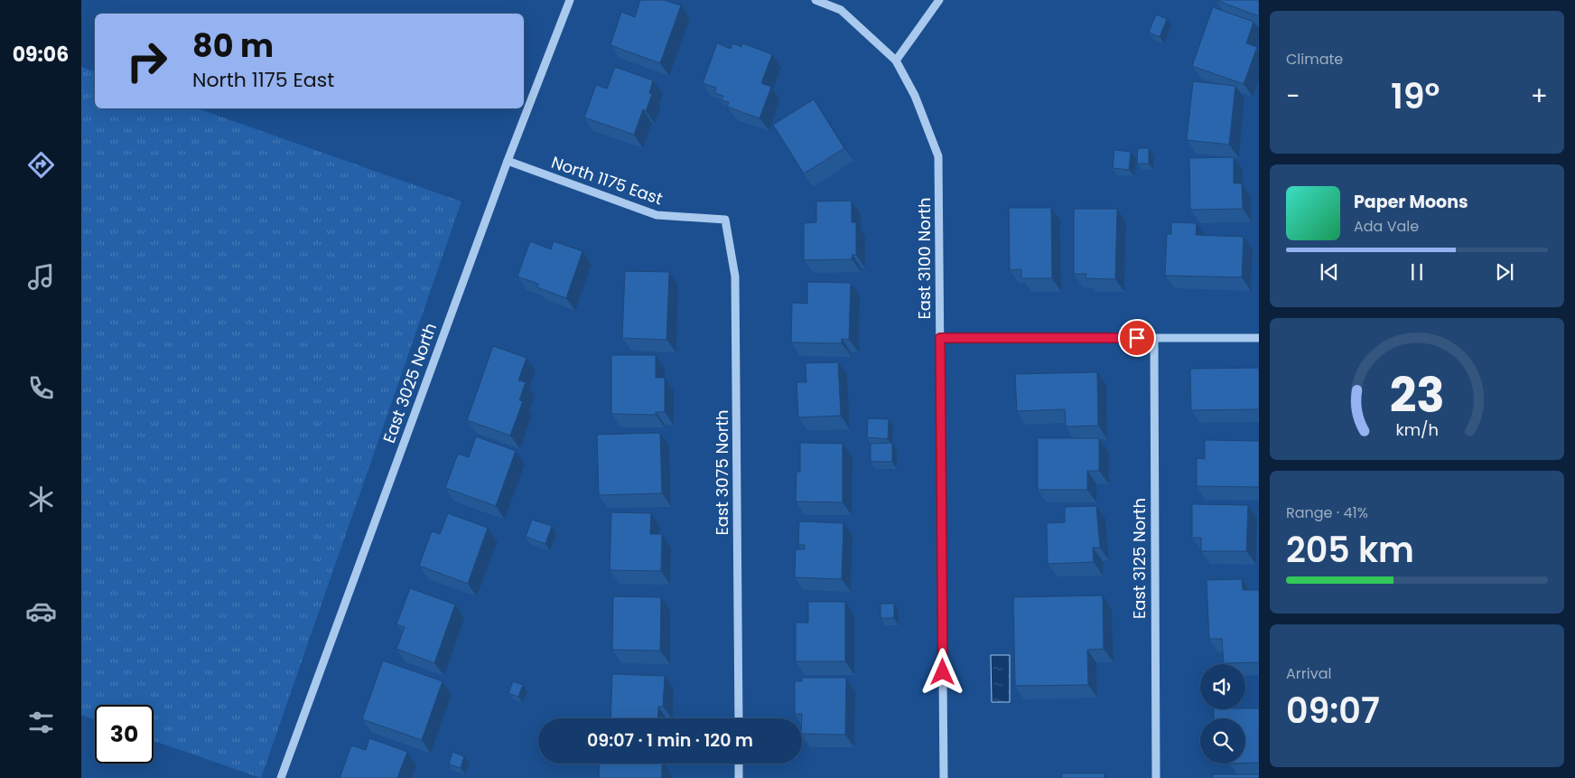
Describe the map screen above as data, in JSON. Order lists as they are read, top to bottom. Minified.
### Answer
{"streets":{"street":["North 1175 East","East 3100 North","East 3025 North","East 3075 North","East 3125 North"]},"crossings":[["North 1175 East","East 3025 North"],["North 1175 East","East 3075 North"]],"page":{"tabs":"09:06","tile":["Climate",["Range · 41%","205 km"],["Arrival","09:07"]],"turn":["80 m","North 1175 East"],"heat":["−","19°","+"],"song":["Paper Moons","Ada Vale"],"limit":"30","trip":"09:07 · 1 min · 120 m","gauge":["23","km/h"]}}
